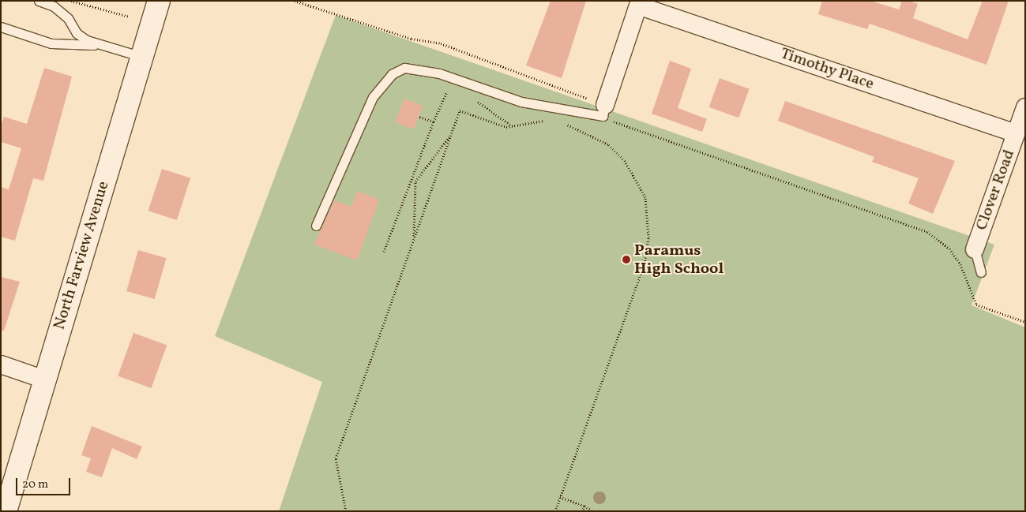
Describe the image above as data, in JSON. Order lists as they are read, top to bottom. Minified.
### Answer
{"streets":{"street":["Timothy Place","Clover Road","North Farview Avenue"]},"crossings":[["Timothy Place","Clover Road"]],"places":["Paramus High School"],"scale_bar":"20 m"}
